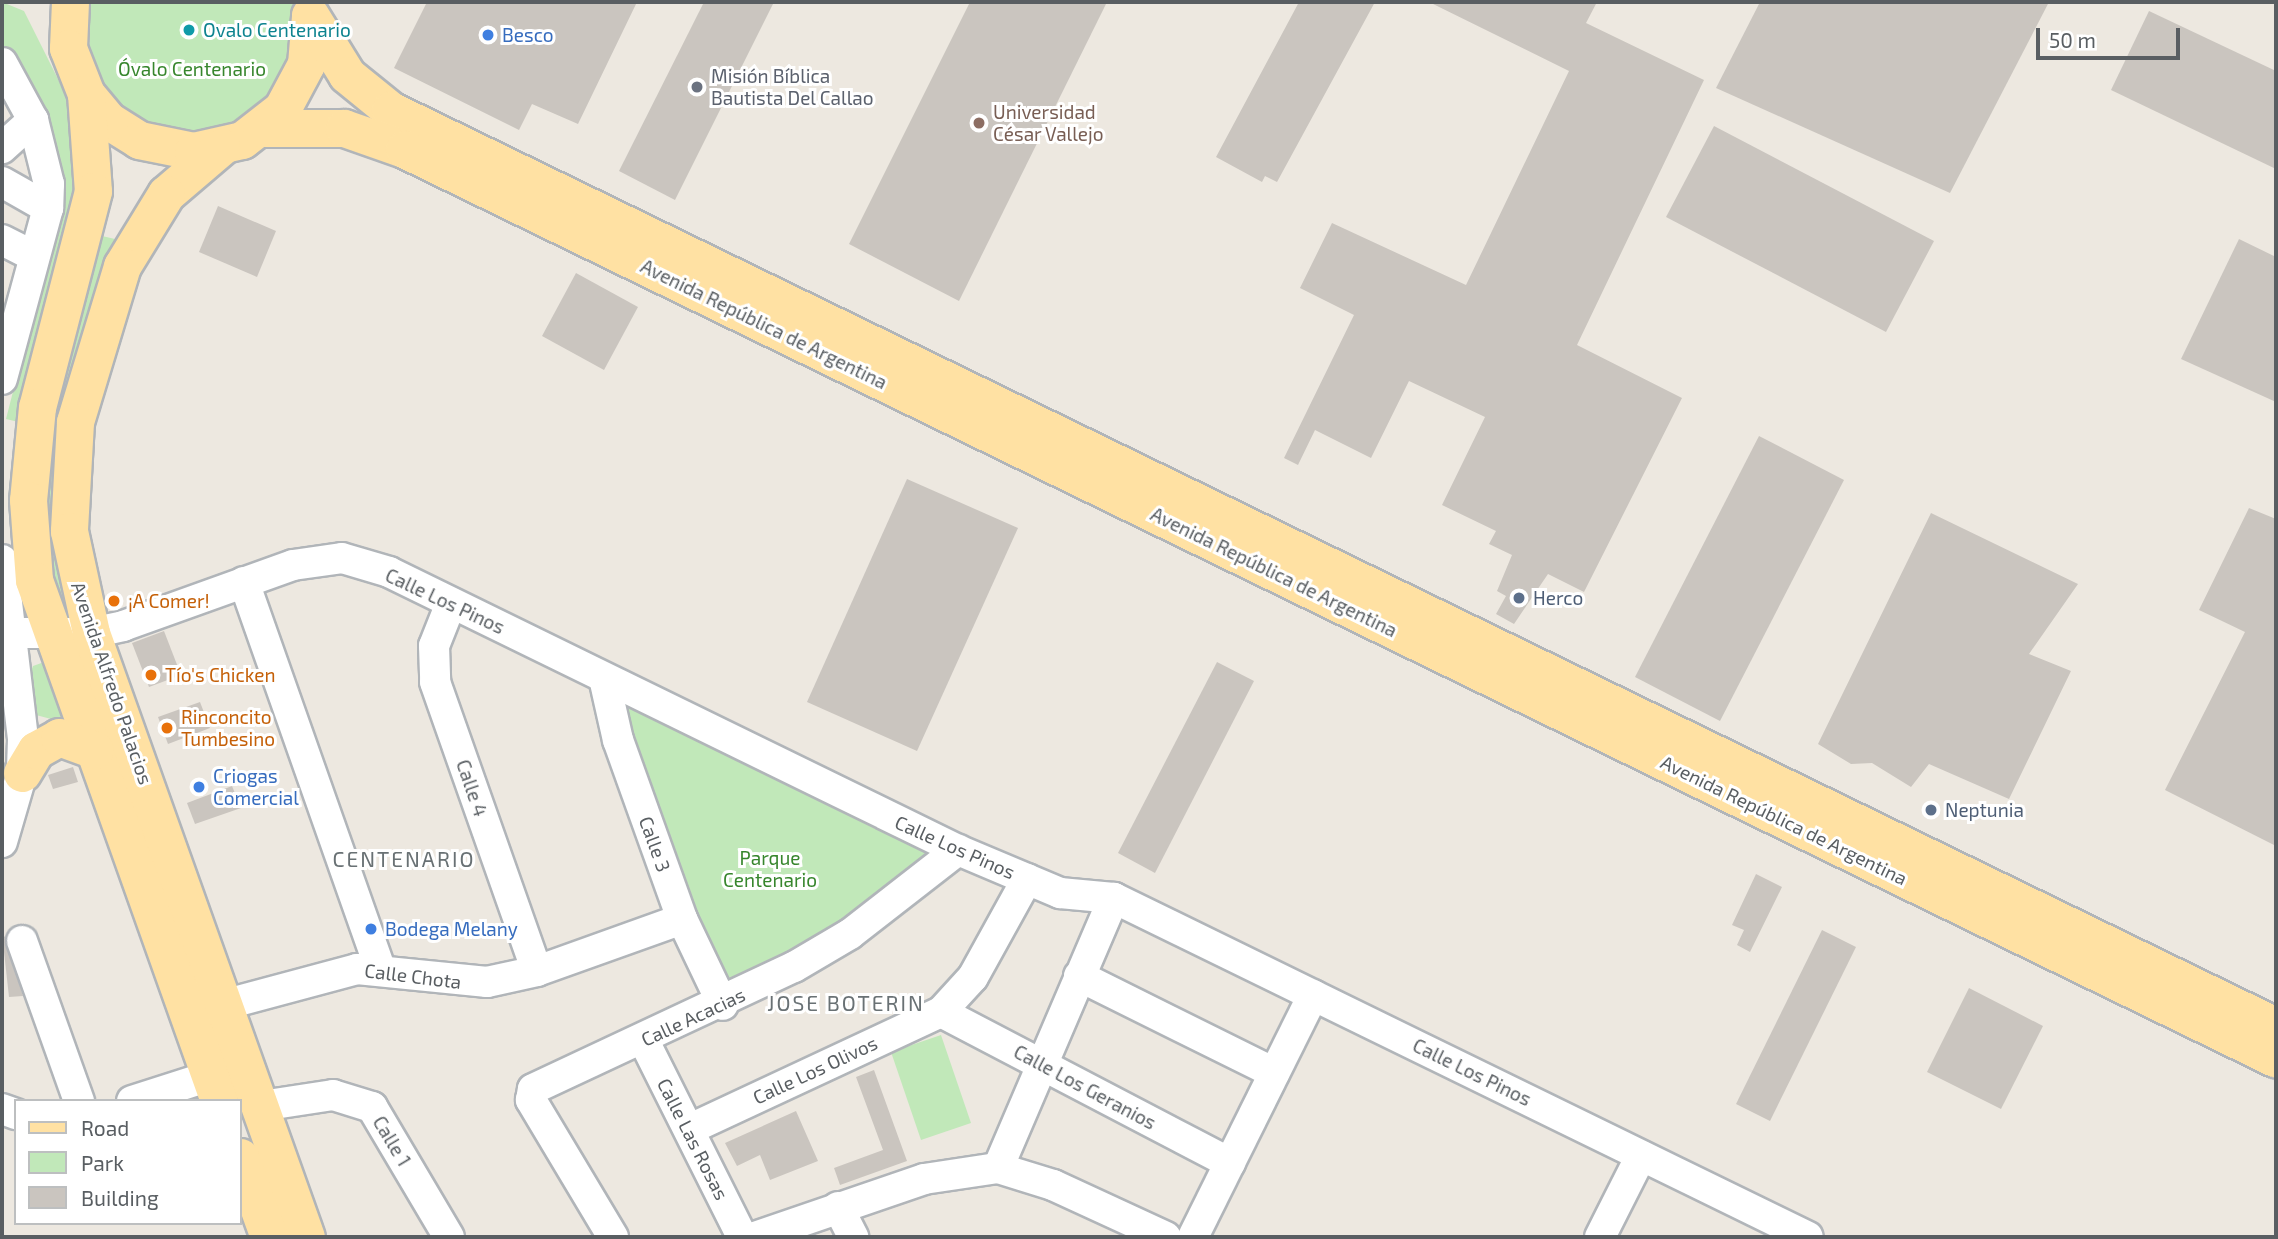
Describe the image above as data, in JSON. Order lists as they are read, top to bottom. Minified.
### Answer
{"streets":{"main road":["Avenida República de Argentina","Avenida Alfredo Palacios"],"street":["Calle Los Pinos","Calle 4","Calle 3","Calle Chota","Calle Acacias","Calle Los Olivos","Calle Los Geranios","Calle Las Rosas","Calle 1"]},"crossings":[["Calle Los Pinos","Avenida Alfredo Palacios"],["Calle Los Pinos","Calle 4"],["Calle Los Pinos","Calle 3"],["Calle Los Pinos","Calle Acacias"],["Avenida Alfredo Palacios","Calle Chota"],["Avenida Alfredo Palacios","Calle 1"],["Calle 4","Calle Chota"],["Calle 3","Calle Chota"],["Calle 3","Calle Acacias"],["Calle Acacias","Calle Las Rosas"],["Calle Los Olivos","Calle Los Geranios"],["Calle Los Olivos","Calle Las Rosas"]],"districts":["CENTENARIO","JOSE BOTERIN"],"parks":["Óvalo Centenario","Parque Centenario"],"places":["Ovalo Centenario","Besco","Misión Bíblica Bautista Del Callao","Universidad César Vallejo","Herco","¡A Comer!","Tío's Chicken","Rinconcito Tumbesino","Criogas Comercial","Neptunia","Bodega Melany"],"legend":["Road","Park","Building"],"scale_bar":"50 m"}
